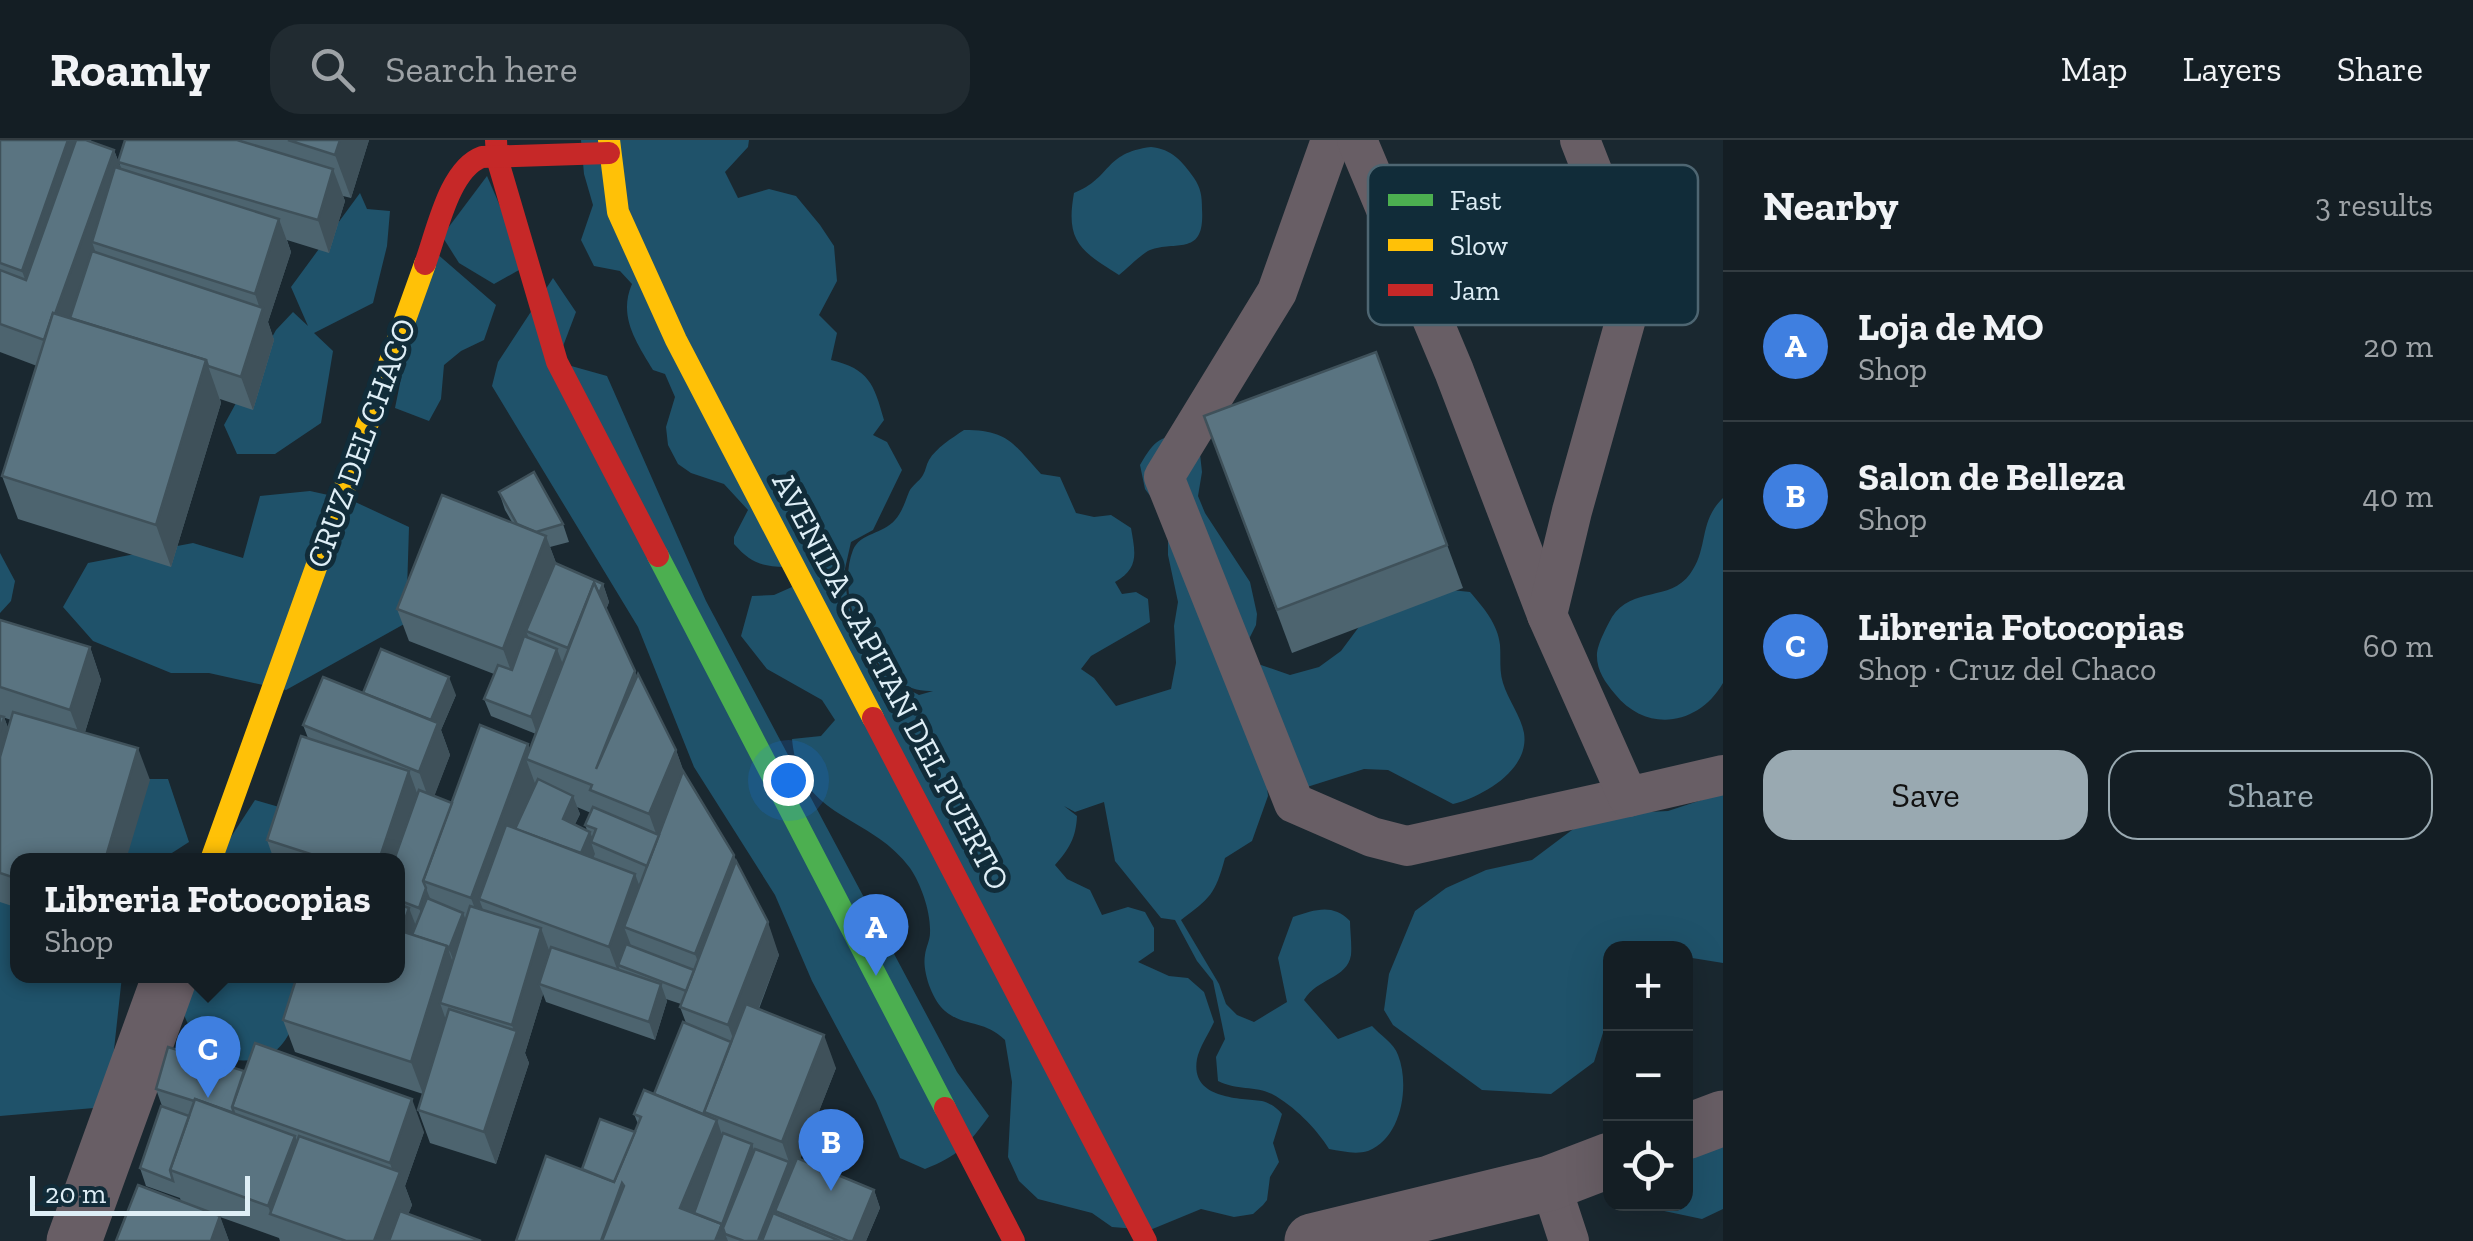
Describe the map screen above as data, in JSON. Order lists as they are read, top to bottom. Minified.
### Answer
{"streets":{"street":["CRUZ DEL CHACO","AVENIDA CAPITAN DEL PUERTO"]},"crossings":[["CRUZ DEL CHACO","AVENIDA CAPITAN DEL PUERTO"]],"legend":["Fast","Slow","Jam"],"scale_bar":"20 m","page":{"header":"Roamly","search":"Search here","nav":["Map","Layers","Share"],"heading":["Nearby","3 results"],"list":[{"mark":"A","name":"Loja de MO","note":"Shop","value":"20 m"},{"mark":"B","name":"Salon de Belleza","note":"Shop","value":"40 m"},{"mark":"C","name":"Libreria Fotocopias","note":"Shop · Cruz del Chaco","value":"60 m"}],"buttons":["Save","Share"],"popup":["Libreria Fotocopias","Shop"],"pins":["A","C","B"],"map_buttons":["+","−"],"scale":"20 m"}}
